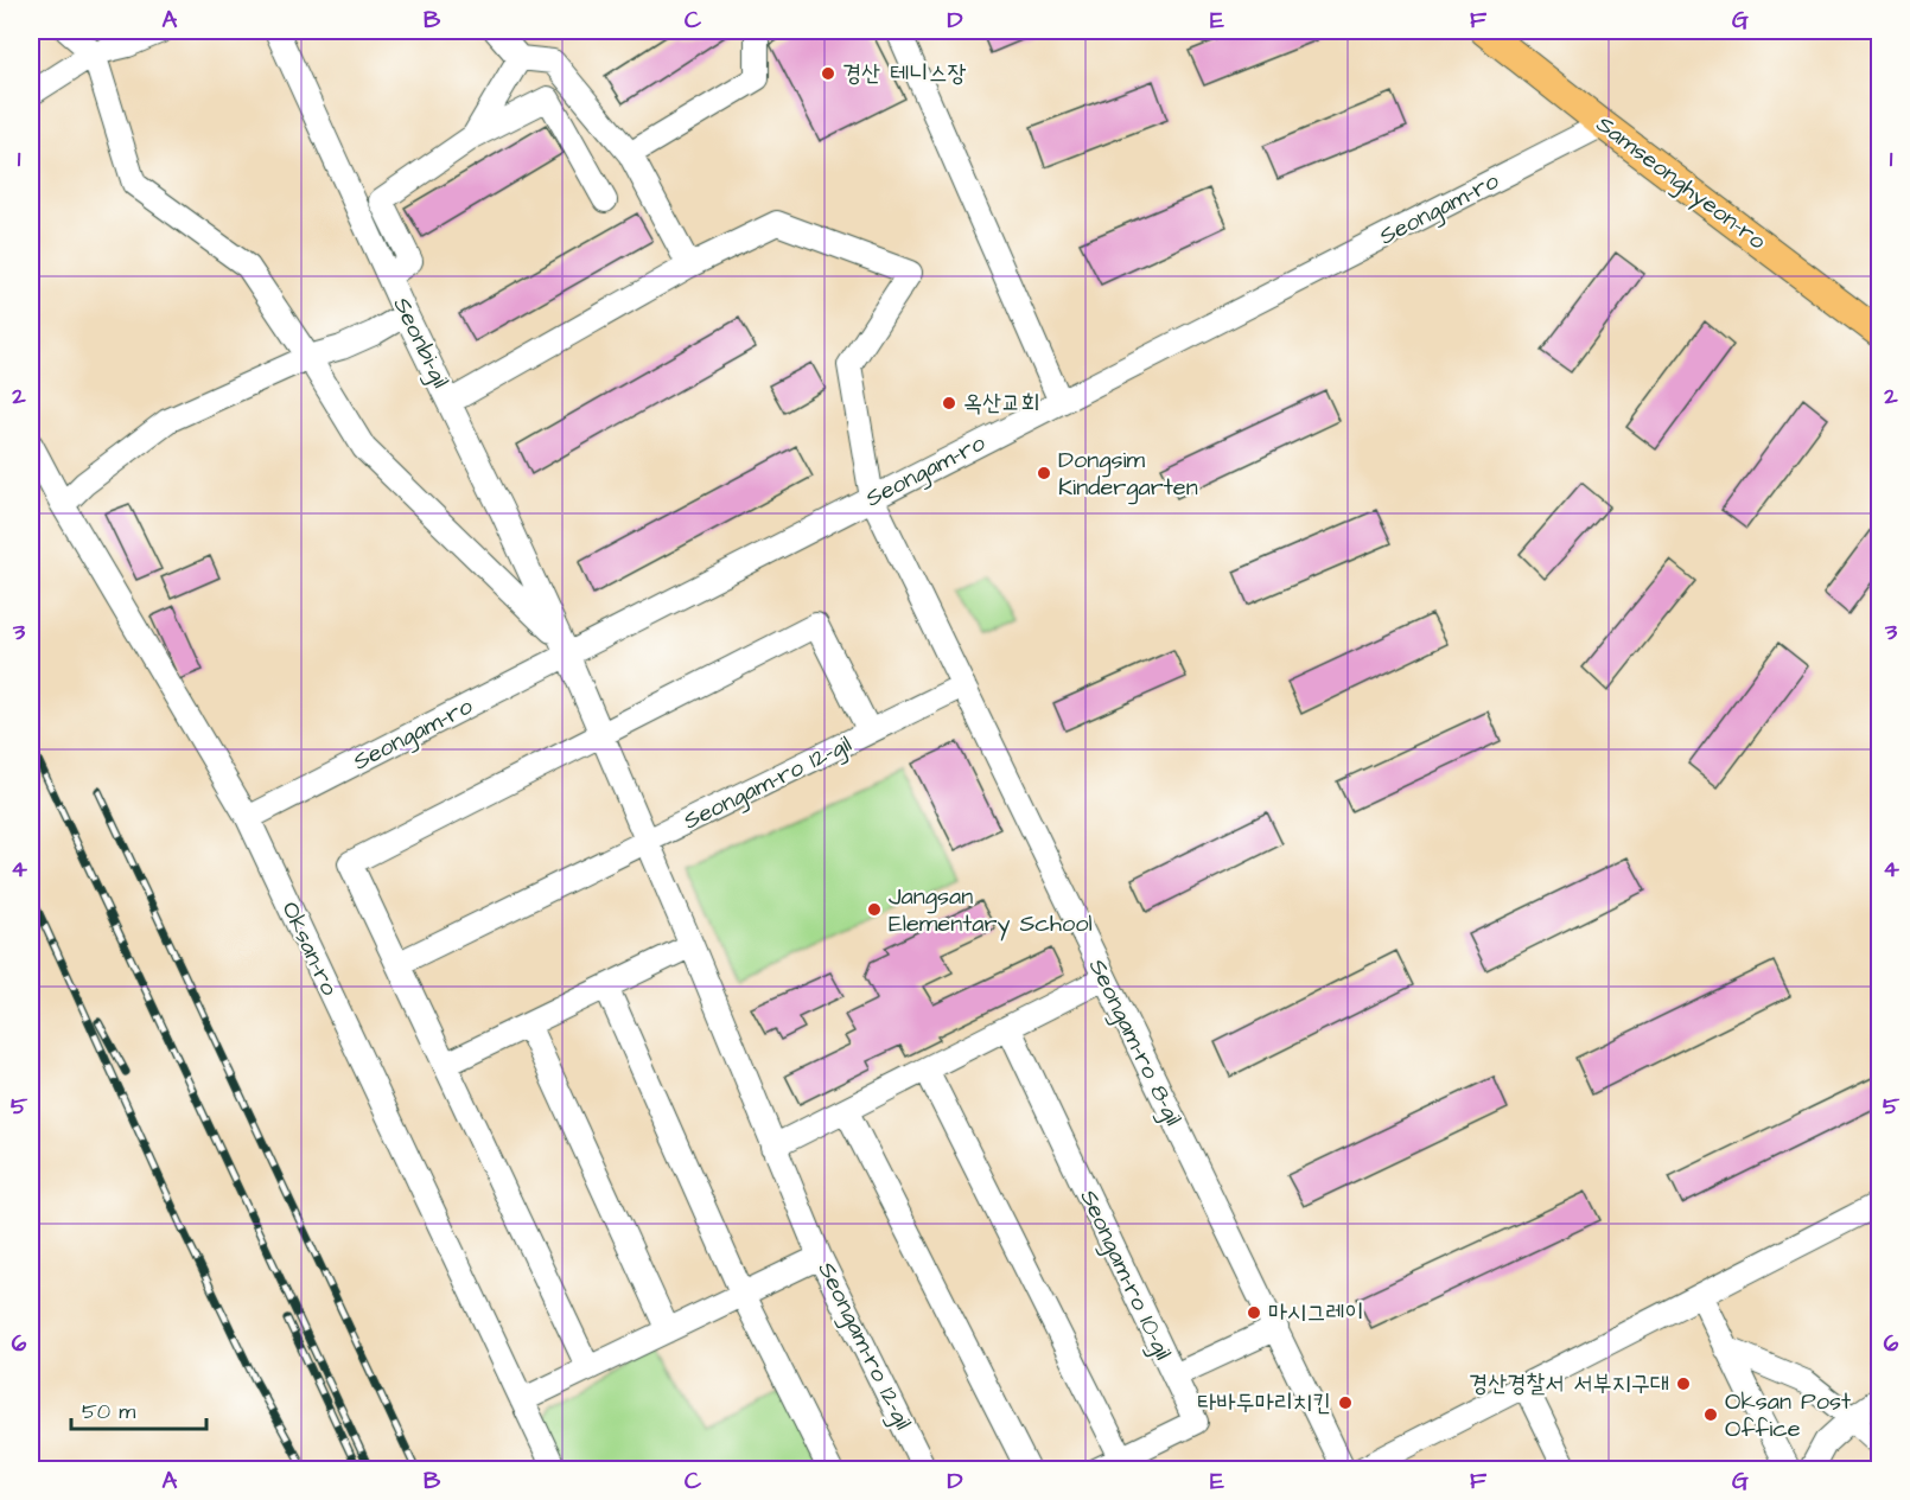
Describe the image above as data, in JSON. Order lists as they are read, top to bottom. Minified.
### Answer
{"streets":{"main road":["Samseonghyeon-ro"],"street":["Seongam-ro","Seonbi-gil","Seongam-ro 12-gil","Oksan-ro","Seongam-ro 8-gil","Seongam-ro 10-gil"]},"crossings":[["Samseonghyeon-ro","Seongam-ro"],["Seongam-ro","Seonbi-gil"],["Seongam-ro","Seongam-ro 12-gil"],["Seongam-ro","Oksan-ro"],["Seongam-ro","Seongam-ro 8-gil"],["Seonbi-gil","Seongam-ro 12-gil"]],"places":["경산 테니스장","옥산교회","Dongsim Kindergarten","Jangsan Elementary School","마시그레이","경산경찰서 서부지구대","타바두마리치킨","Oksan Post Office"],"scale_bar":"50 m","grid":{"columns":["A","B","C","D","E","F","G"],"rows":["1","2","3","4","5","6"]}}
